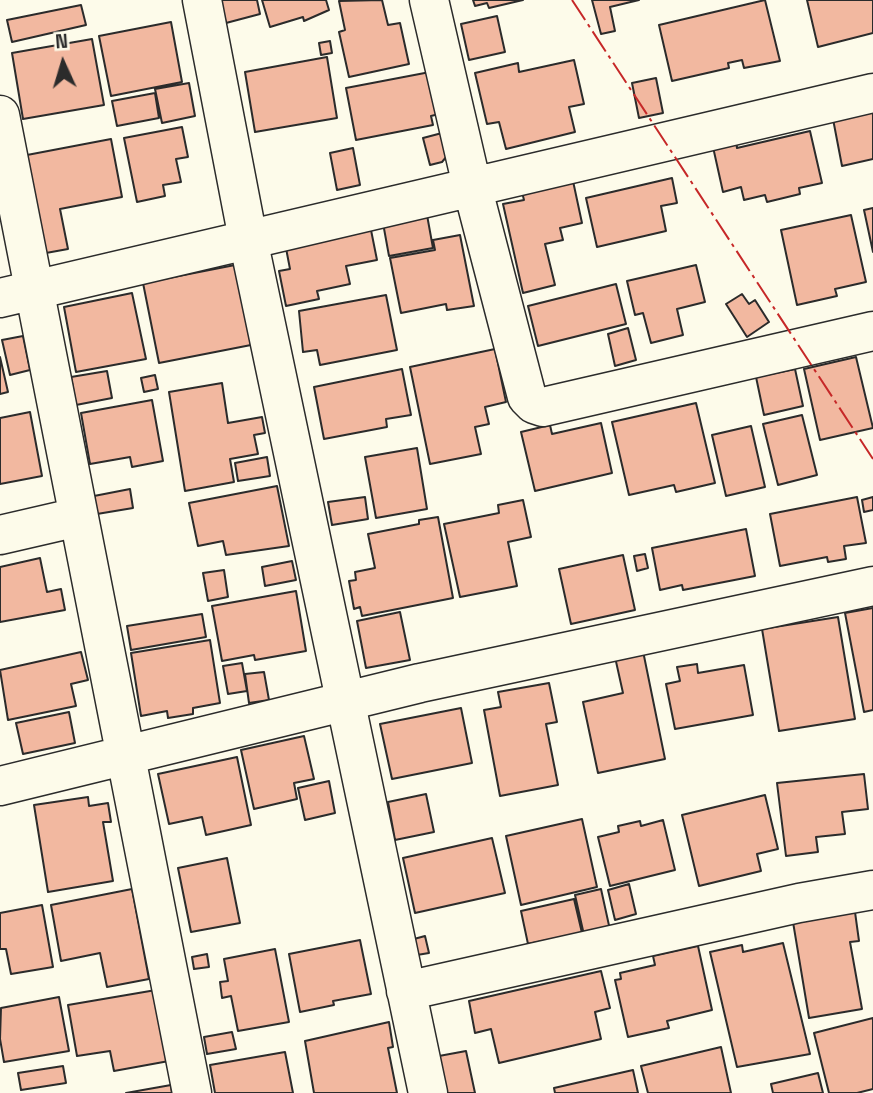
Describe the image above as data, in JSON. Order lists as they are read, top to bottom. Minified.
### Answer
{"north":"top"}
